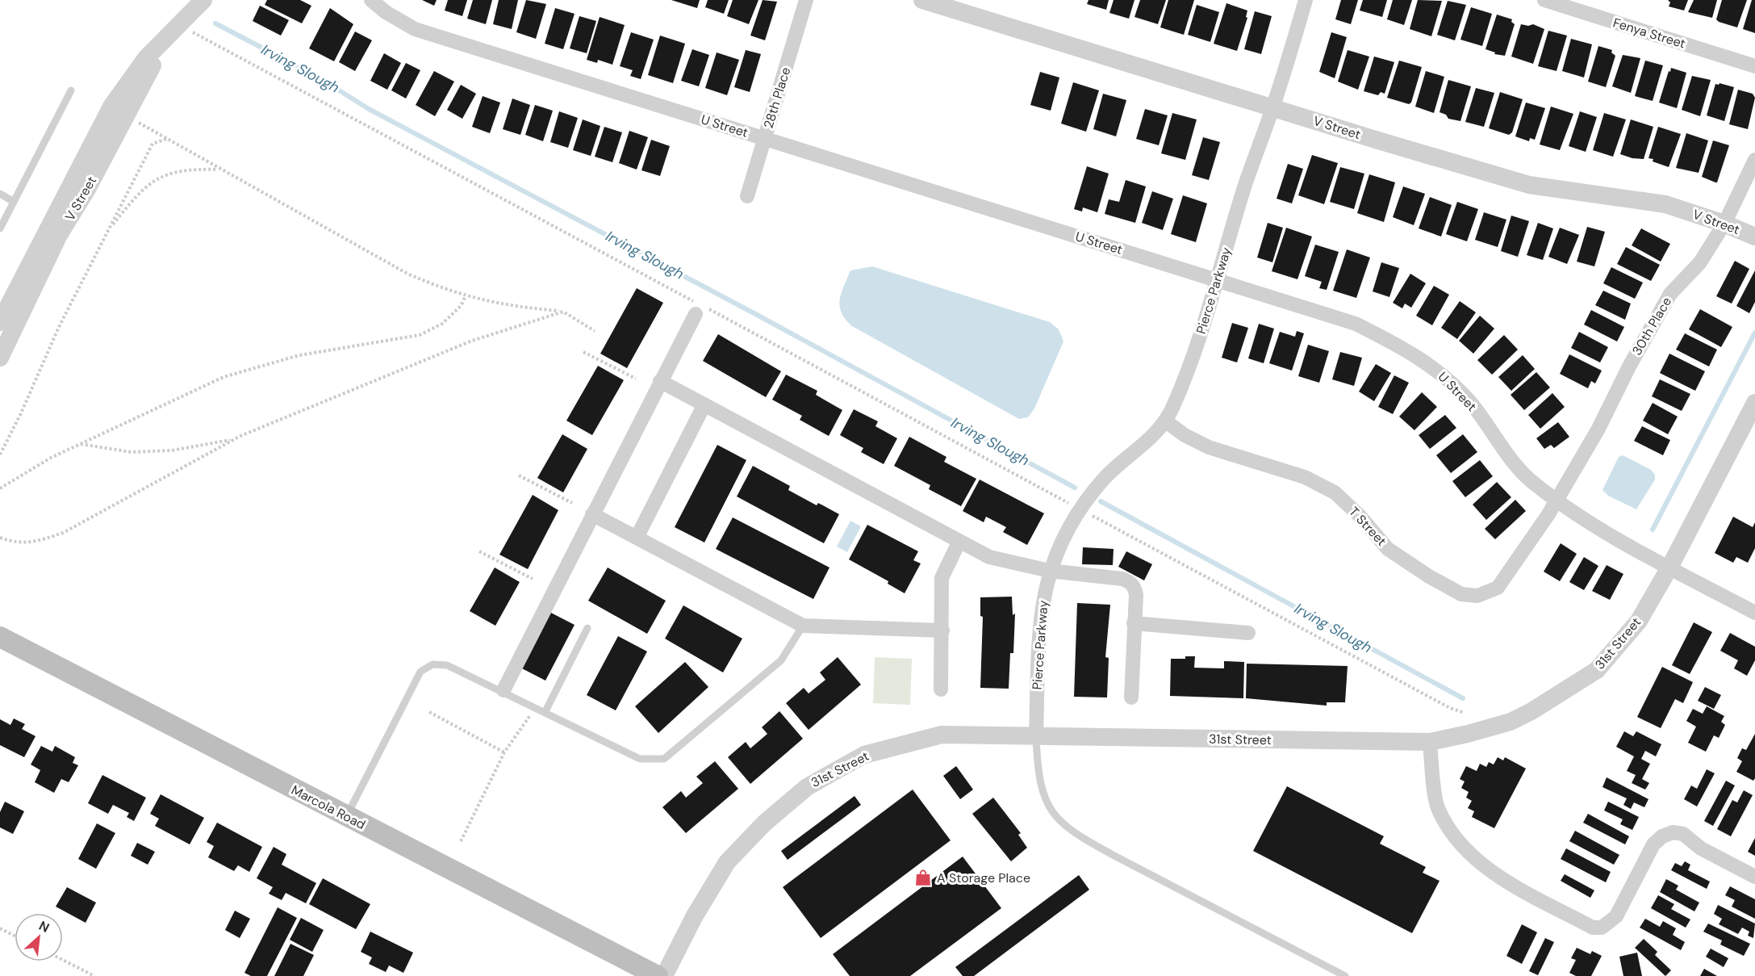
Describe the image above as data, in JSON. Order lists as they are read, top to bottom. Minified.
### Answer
{"streets":{"main road":["Marcola Road"],"street":["Fenya Street","28th Place","U Street","V Street","Pierce Parkway","30th Place","T Street","31st Street"]},"crossings":[["28th Place","U Street"],["U Street","Pierce Parkway"],["U Street","30th Place"],["U Street","T Street"],["U Street","31st Street"],["V Street","Pierce Parkway"],["V Street","30th Place"],["Pierce Parkway","T Street"],["Pierce Parkway","31st Street"],["30th Place","T Street"]],"water":["Irving Slough"],"places":{"shop":["A Storage Place"]},"north":"top right"}
